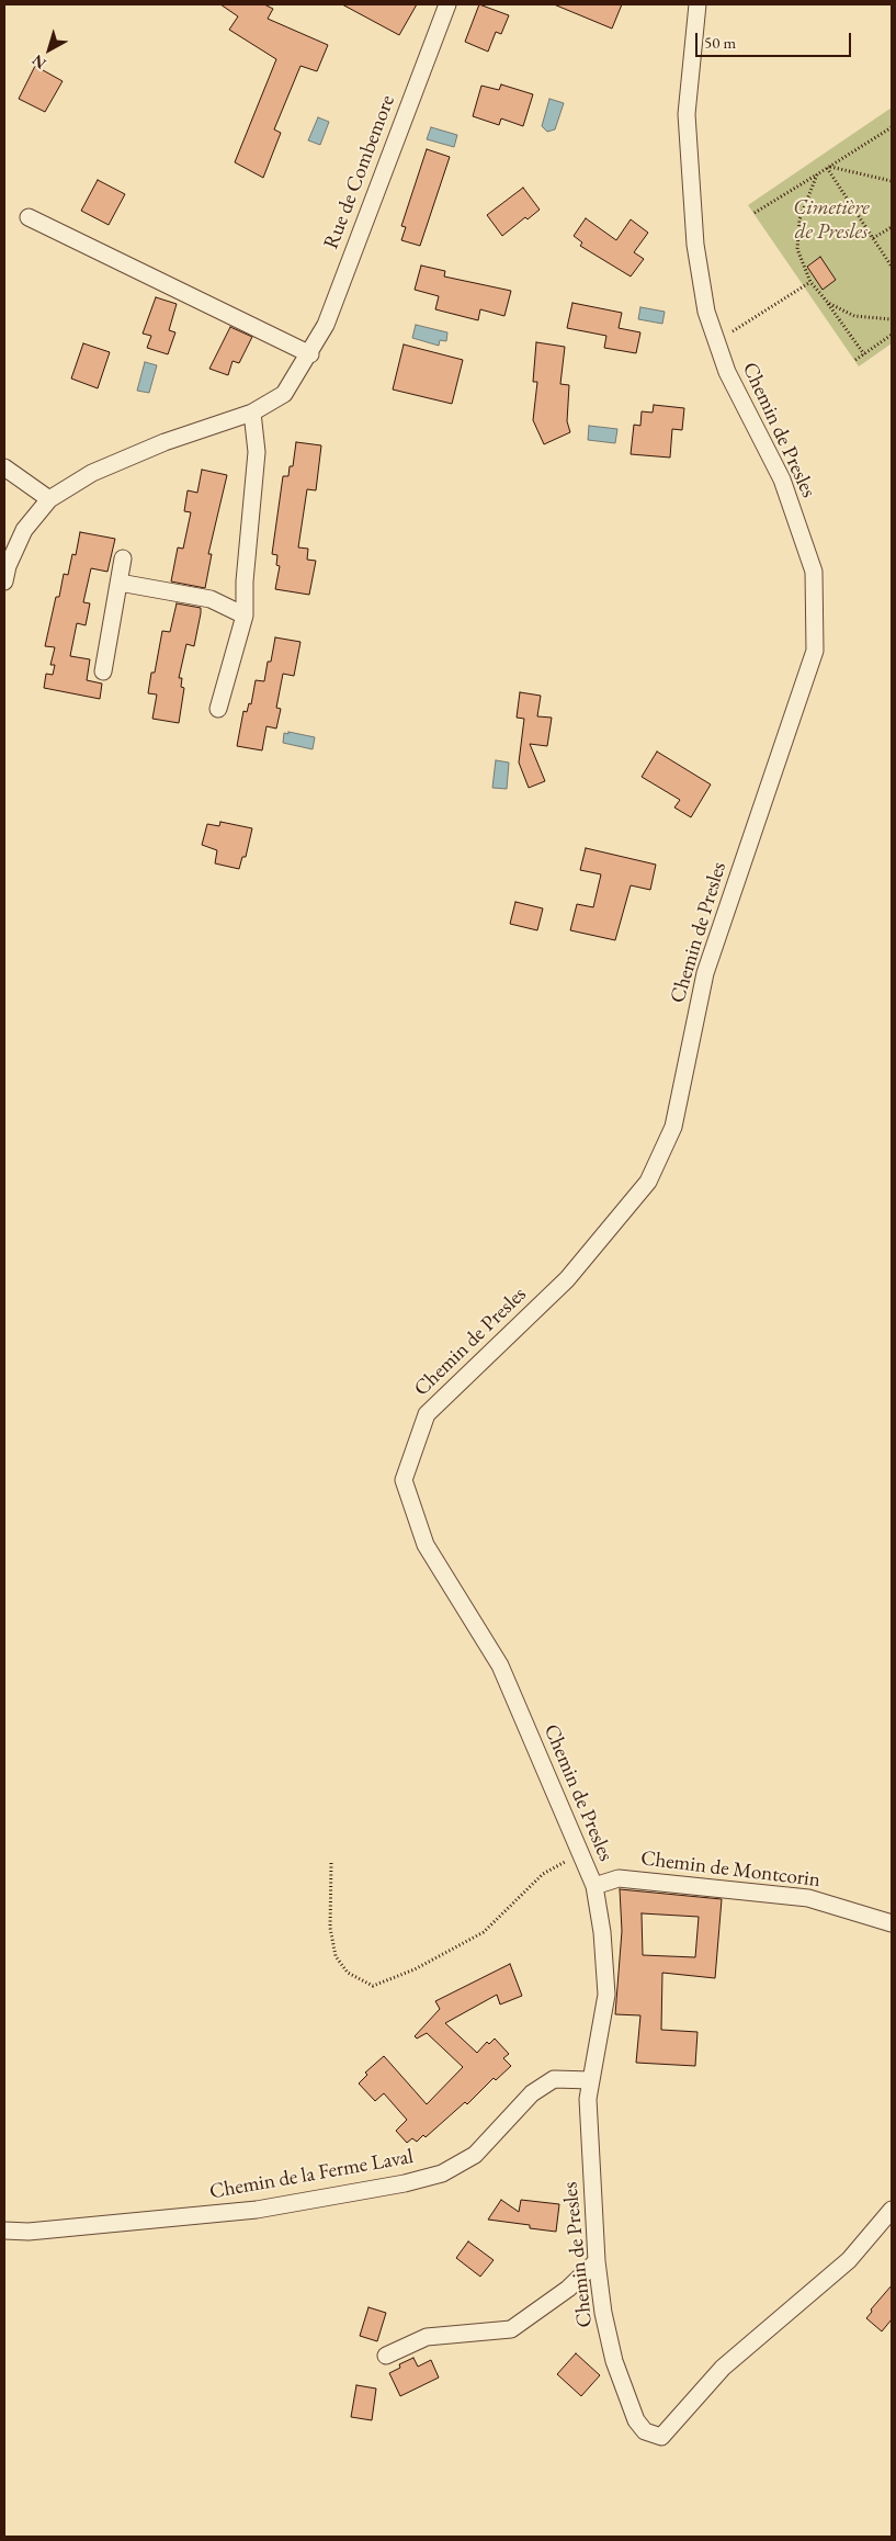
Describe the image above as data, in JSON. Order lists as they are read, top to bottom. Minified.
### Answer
{"streets":{"street":["Rue de Combemore","Chemin de Presles","Chemin de Montcorin","Chemin de la Ferme Laval"]},"crossings":[["Chemin de Presles","Chemin de Montcorin"],["Chemin de Presles","Chemin de la Ferme Laval"]],"parks":["Cimetière de Presles"],"scale_bar":"50 m","north":"bottom left"}
